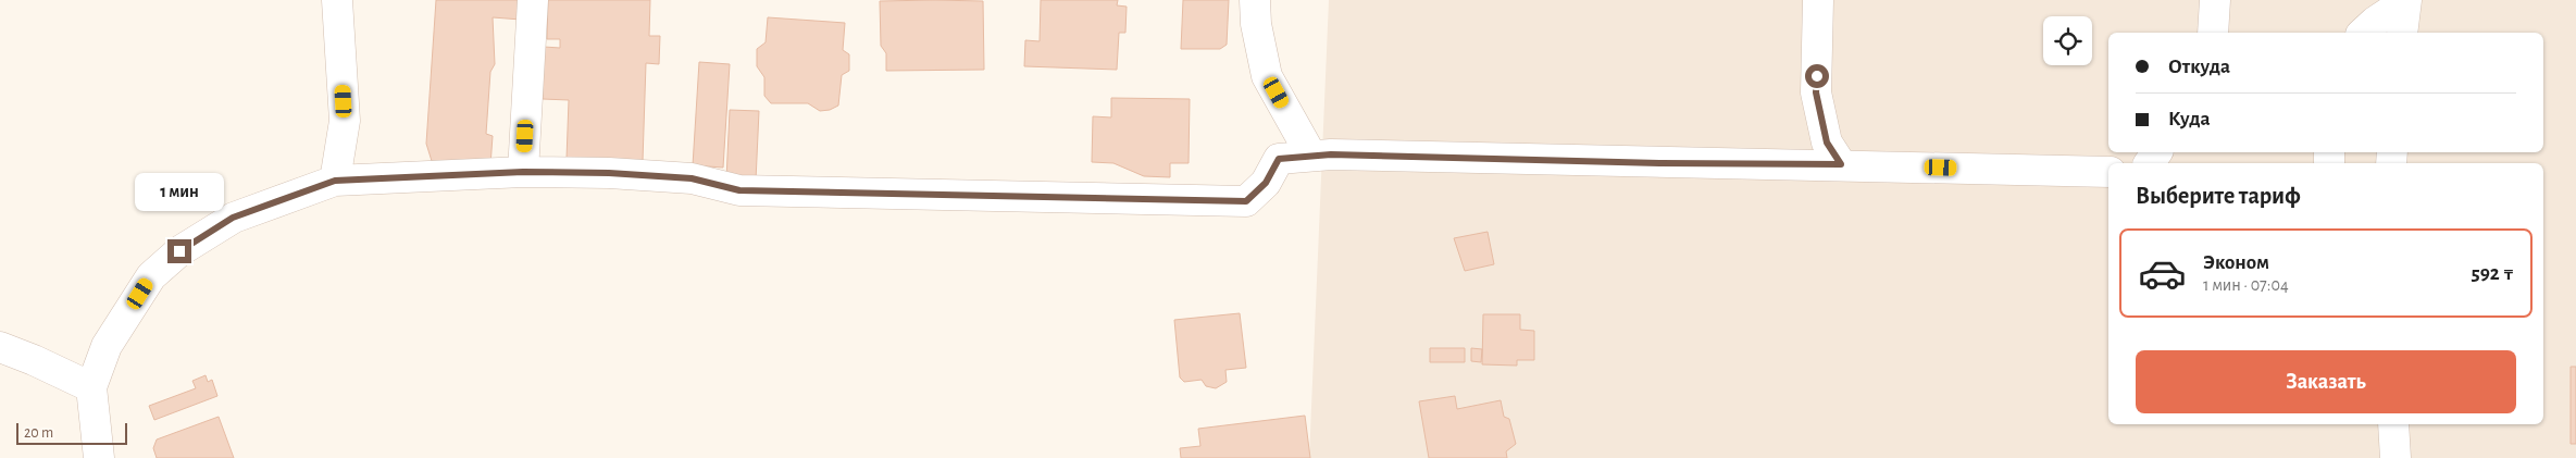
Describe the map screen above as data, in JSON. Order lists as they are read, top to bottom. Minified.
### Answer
{"scale_bar":"20 m","page":{"banner":["Откуда","Куда"],"heading":"Выберите тариф","bubble":"1 мин","list":[{"name":"Эконом","note":"1 мин · 07:04","value":"592 ₸"}],"buttons":"Заказать","scale":"20 m"}}
